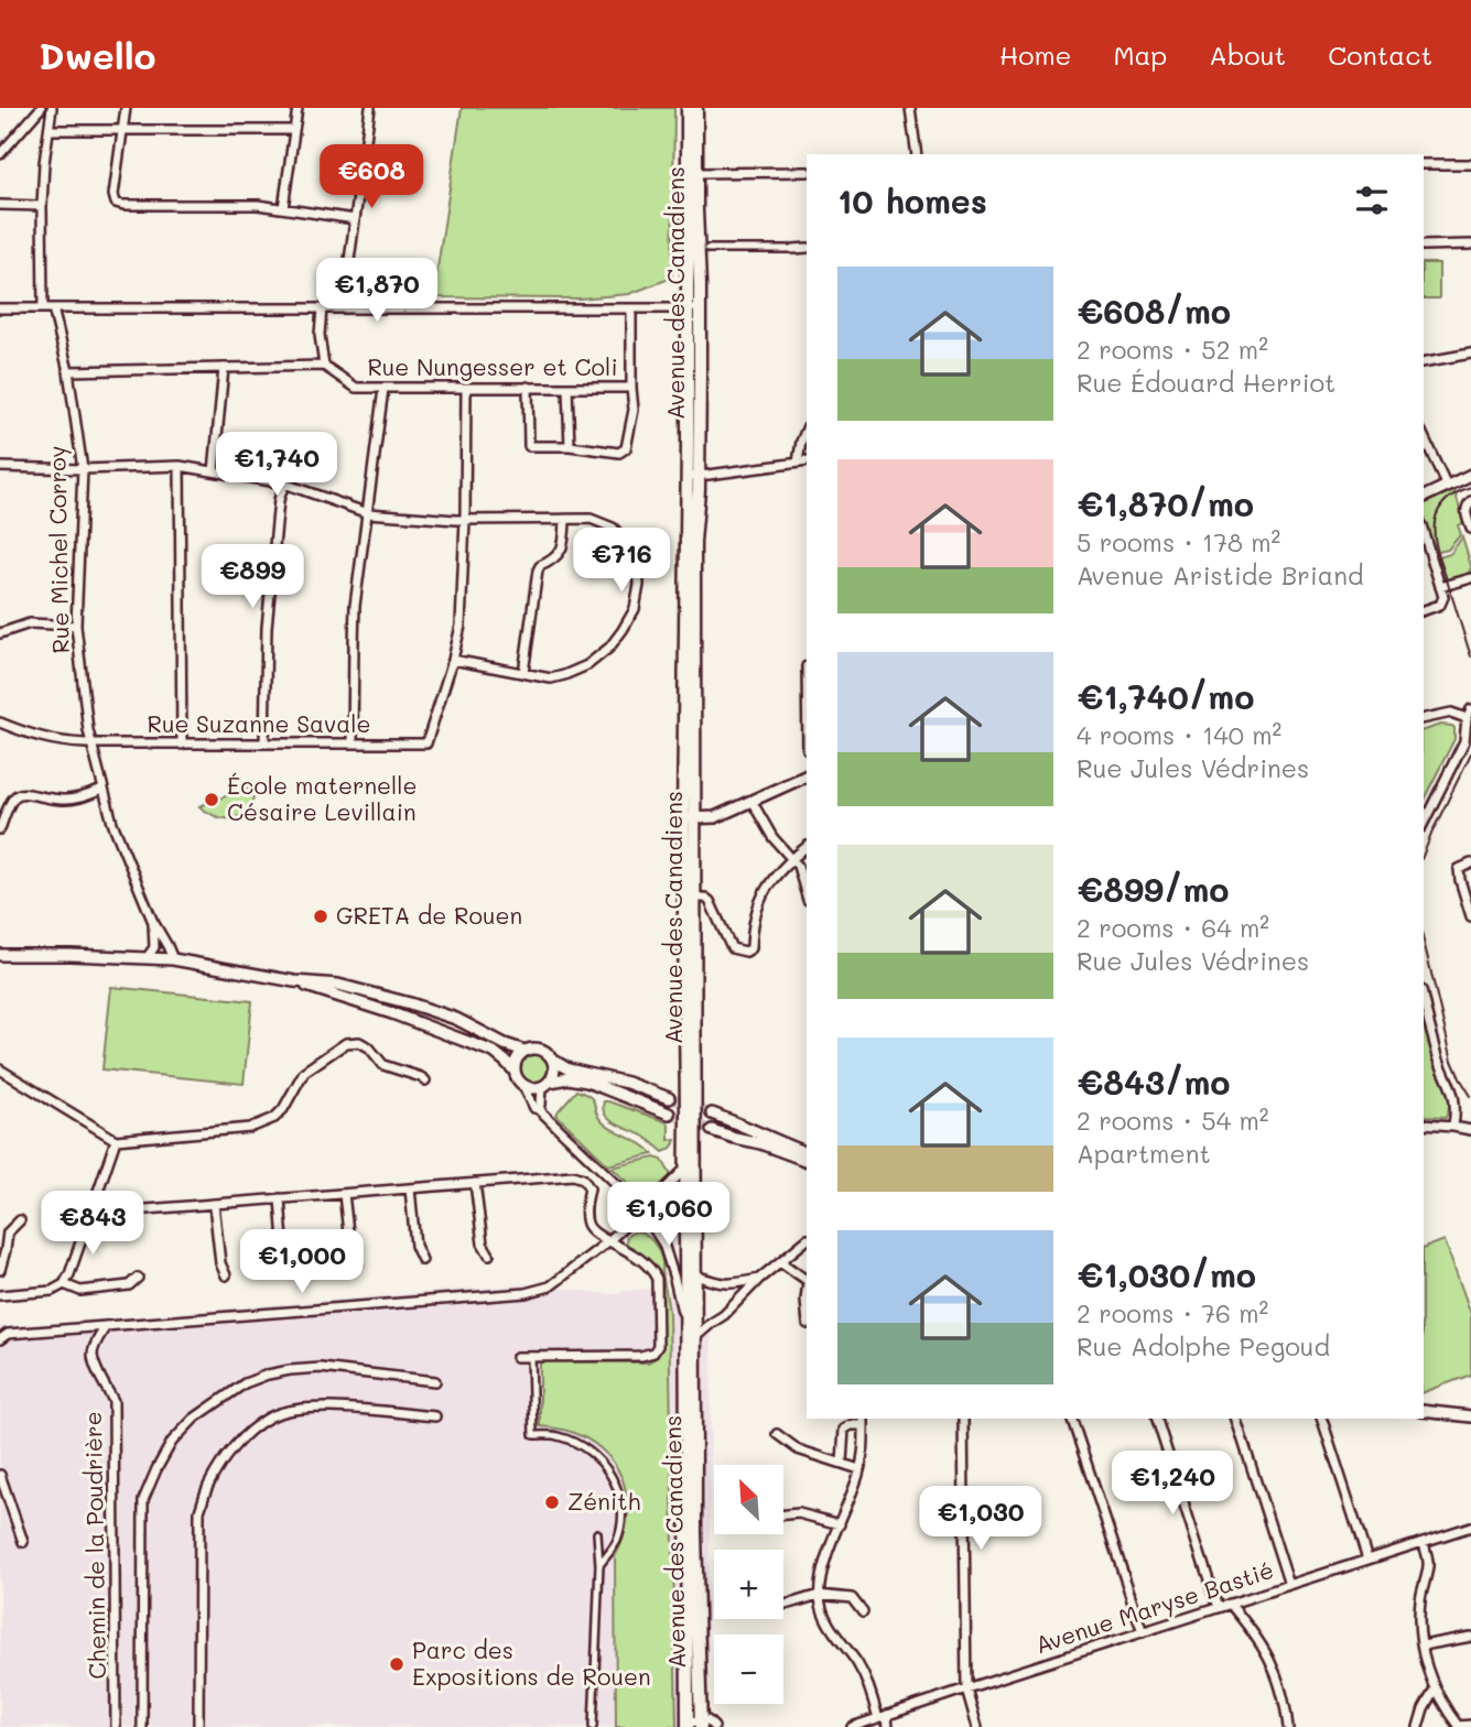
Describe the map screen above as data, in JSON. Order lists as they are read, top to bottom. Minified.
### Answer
{"streets":{"main road":["Avenue des Canadiens"],"street":["Rue Nungesser et Coli","Rue Michel Corroy","Rue Suzanne Savale","Chemin de la Poudrière","Avenue Maryse Bastié"]},"crossings":[["Rue Michel Corroy","Rue Suzanne Savale"]],"places":["École maternelle Césaire Levillain","GRETA de Rouen","Zénith","Parc des Expositions de Rouen"],"north":"top left","page":{"header":"Dwello","nav":["Home","Map","About","Contact"],"price":["€608","€1,870","€1,740","€716","€899","€1,060","€843","€1,000","€1,240","€1,030"],"heading":"10 homes","list":[{"name":"€608/mo","note":"2 rooms · 52 m² · Rue Édouard Herriot"},{"name":"€1,870/mo","note":"5 rooms · 178 m² · Avenue Aristide Briand"},{"name":"€1,740/mo","note":"4 rooms · 140 m² · Rue Jules Védrines"},{"name":"€899/mo","note":"2 rooms · 64 m² · Rue Jules Védrines"},{"name":"€843/mo","note":"2 rooms · 54 m² · Apartment"},{"name":"€1,030/mo","note":"2 rooms · 76 m² · Rue Adolphe Pegoud"}],"map_buttons":["+","−"]}}
